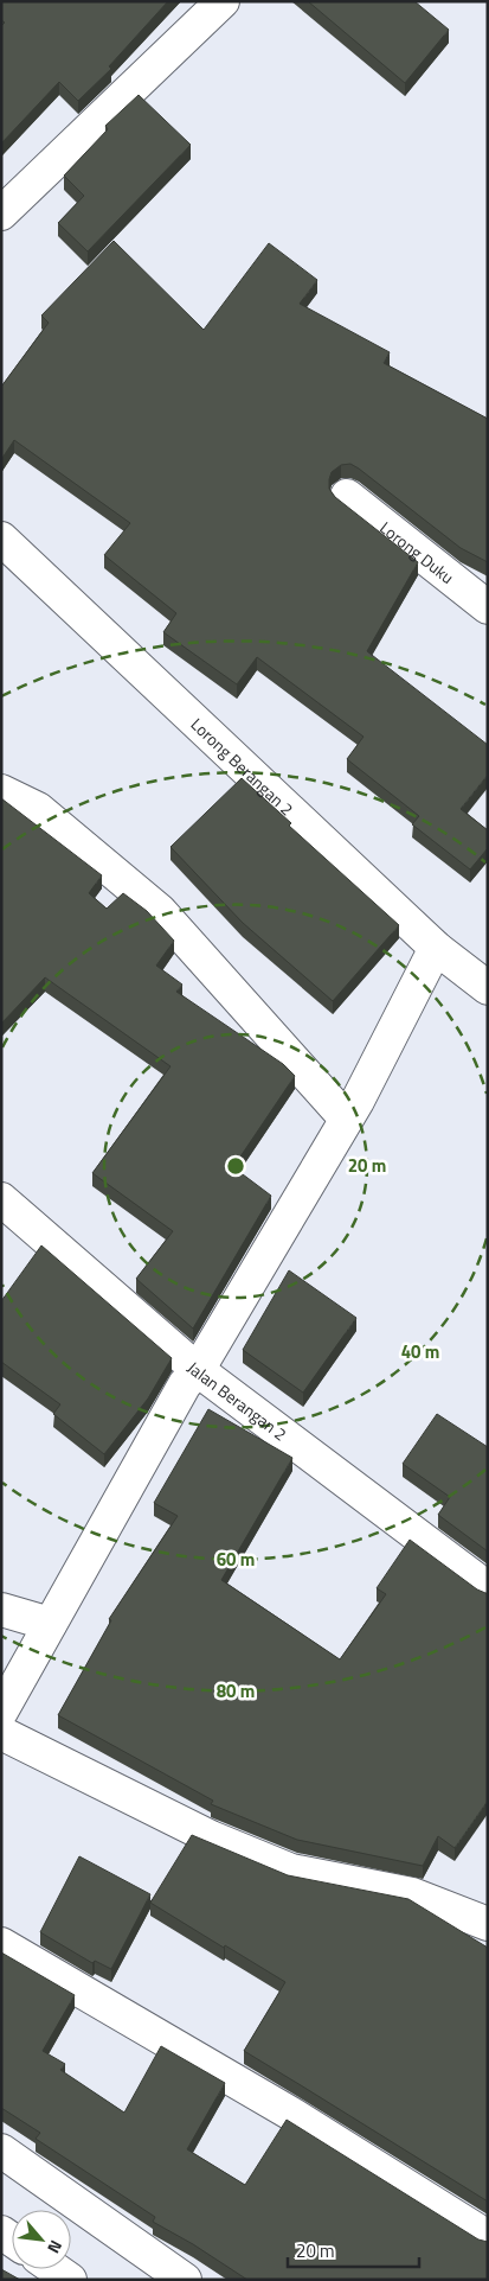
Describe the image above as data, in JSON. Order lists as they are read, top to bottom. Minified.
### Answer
{"streets":{"street":["Lorong Duku","Lorong Berangan 2","Jalan Berangan 2"]},"scale_bar":"20 m","north":"bottom right","rings":["20 m","40 m","60 m","80 m"]}
